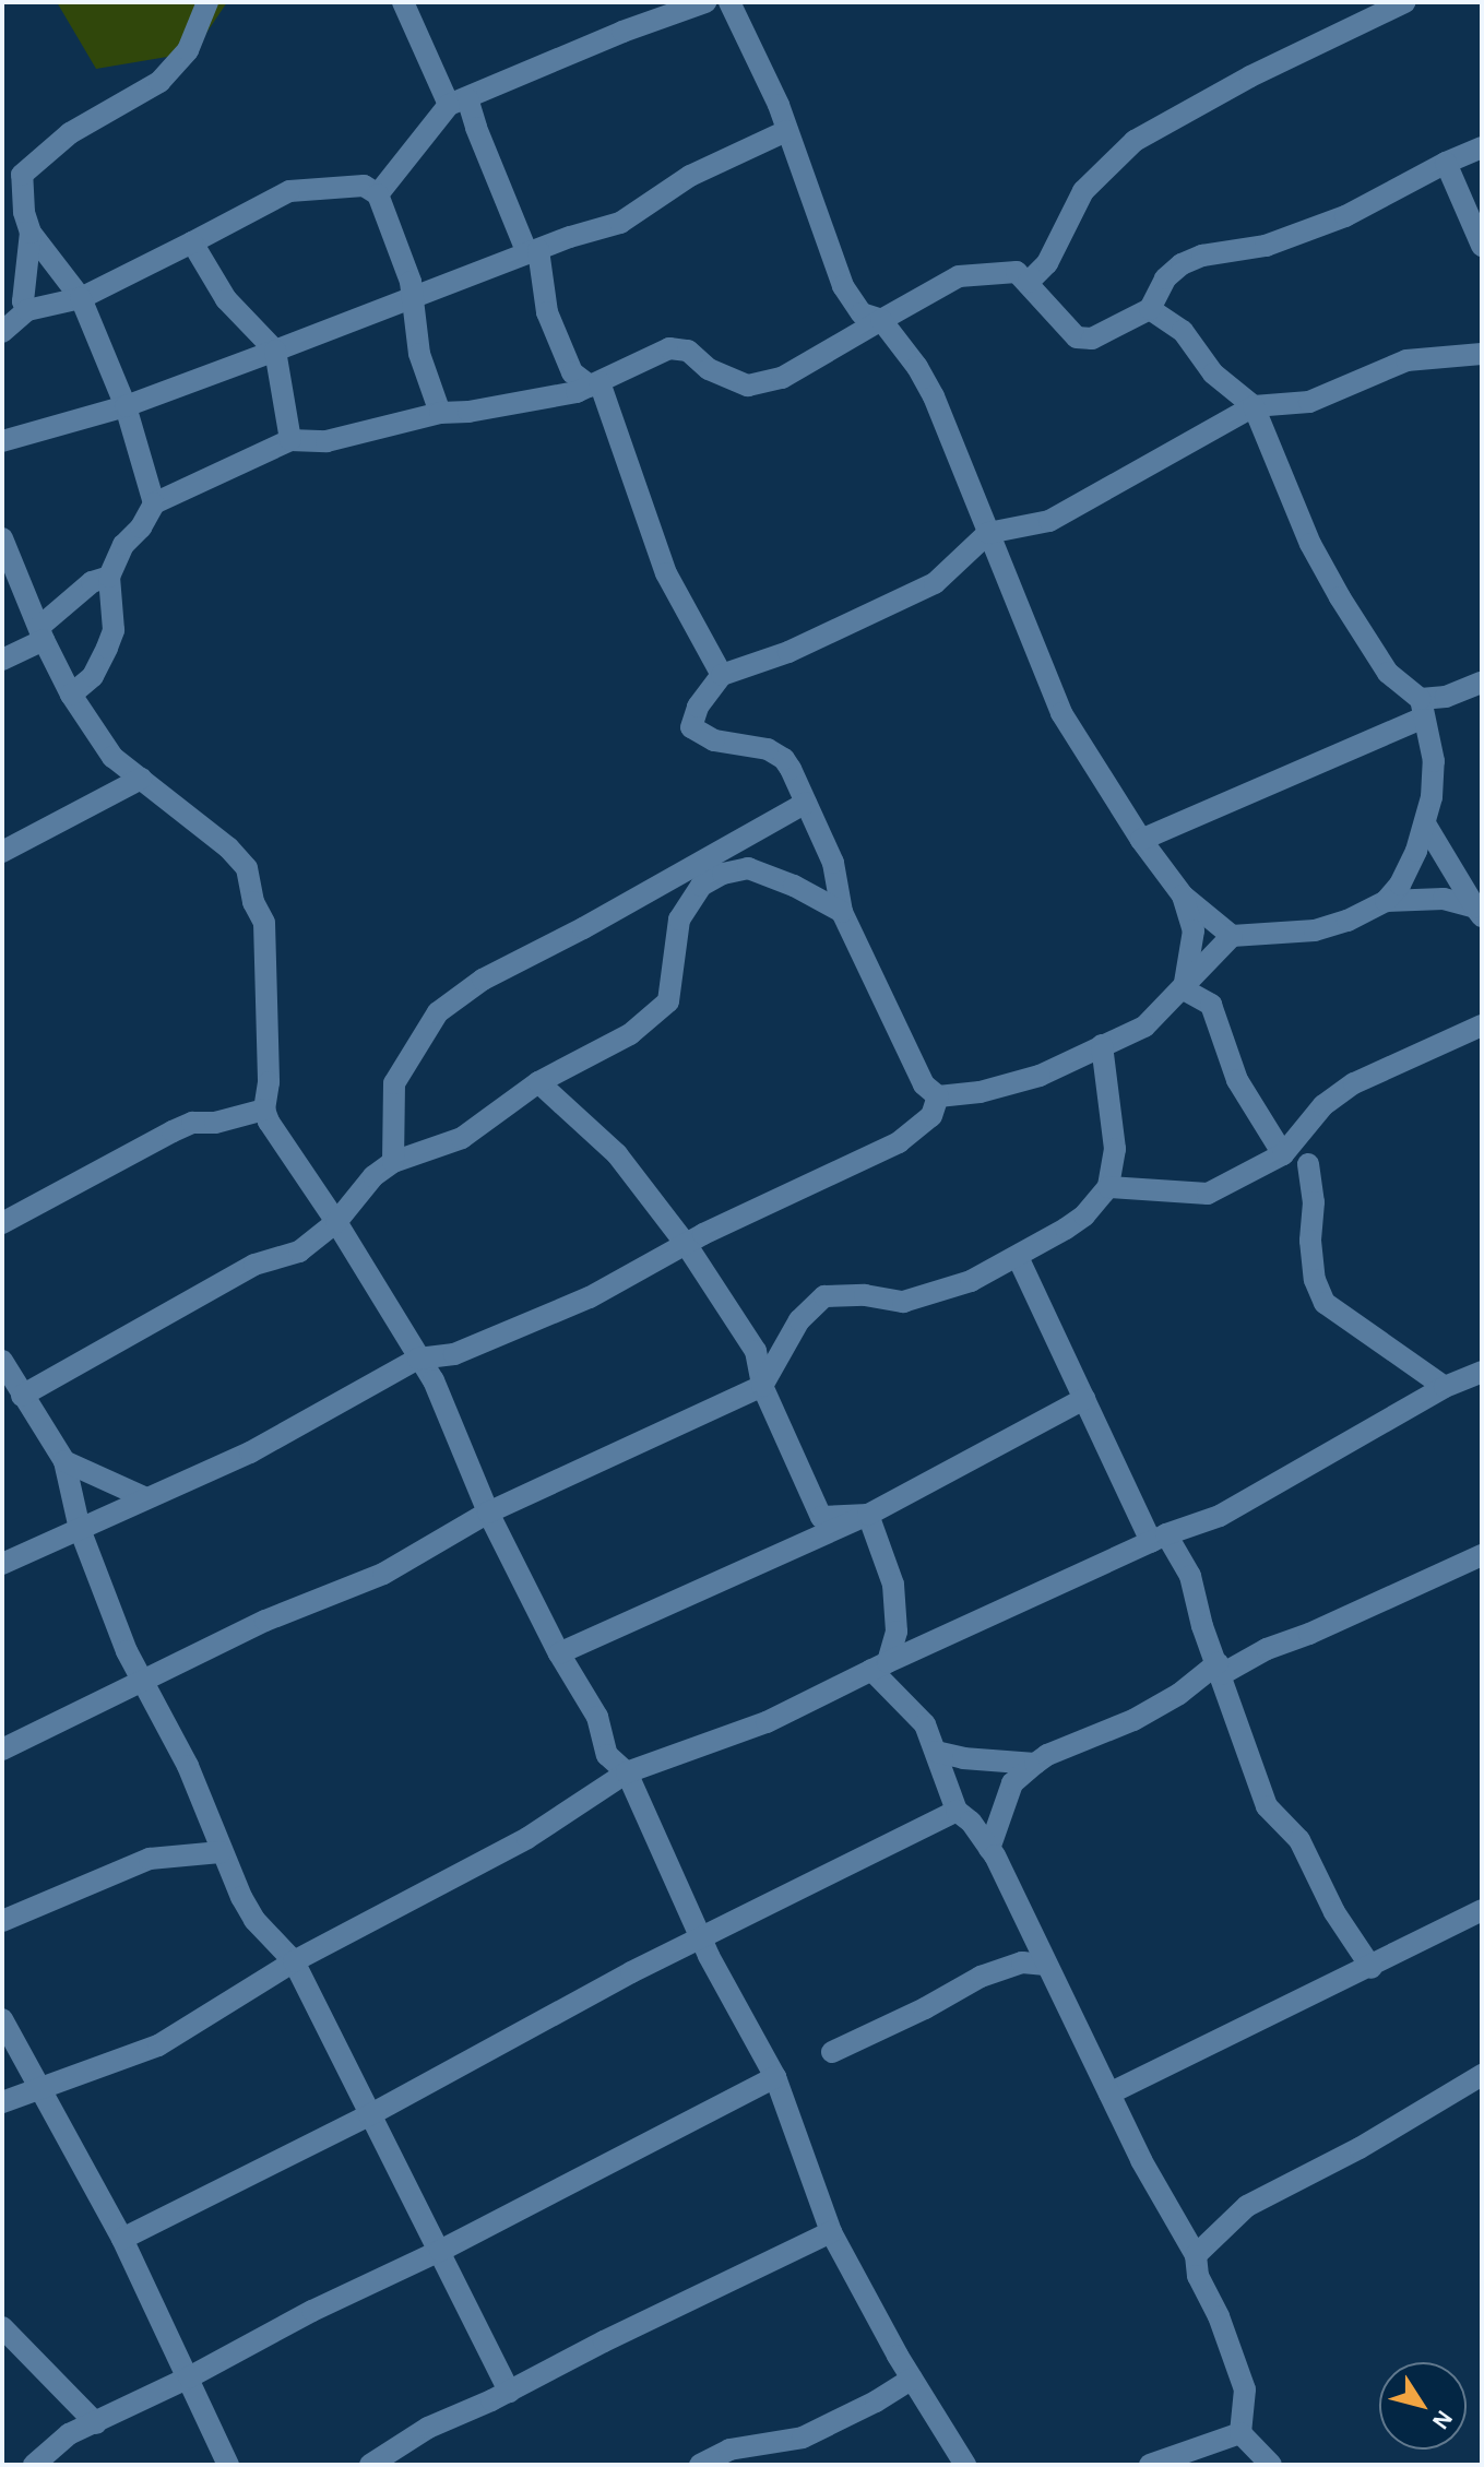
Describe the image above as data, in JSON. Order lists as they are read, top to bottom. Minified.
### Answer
{"north":"bottom right"}
